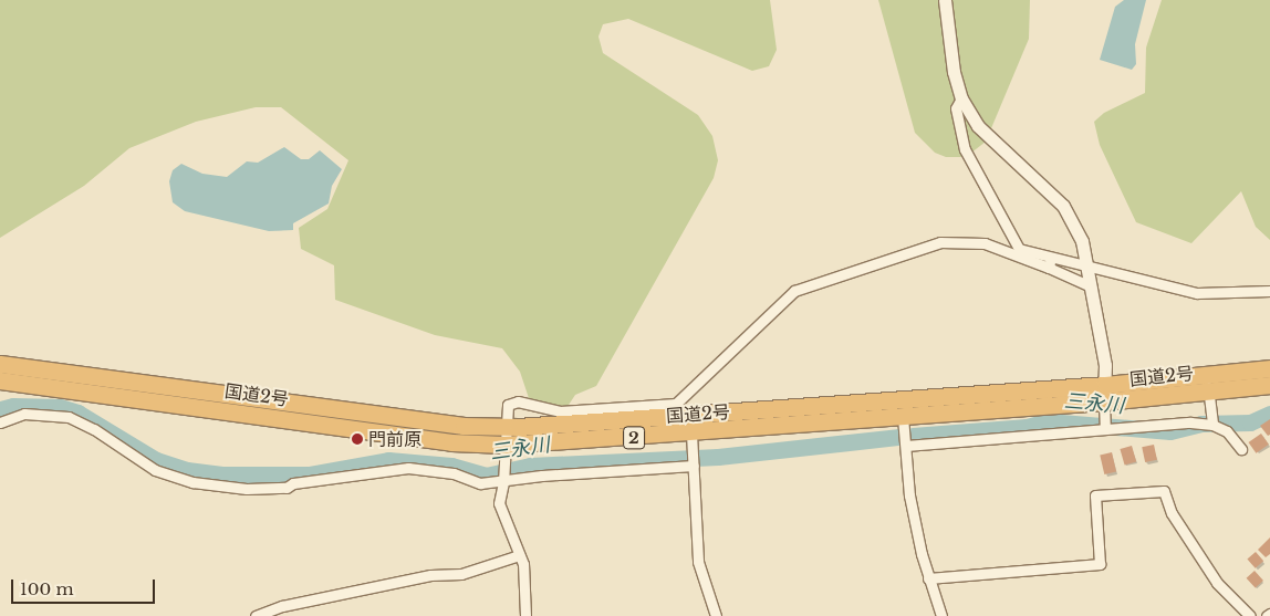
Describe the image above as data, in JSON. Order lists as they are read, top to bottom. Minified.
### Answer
{"streets":{"highway":["国道2号","2"]},"water":["三永川"],"places":["門前原"],"scale_bar":"100 m"}
